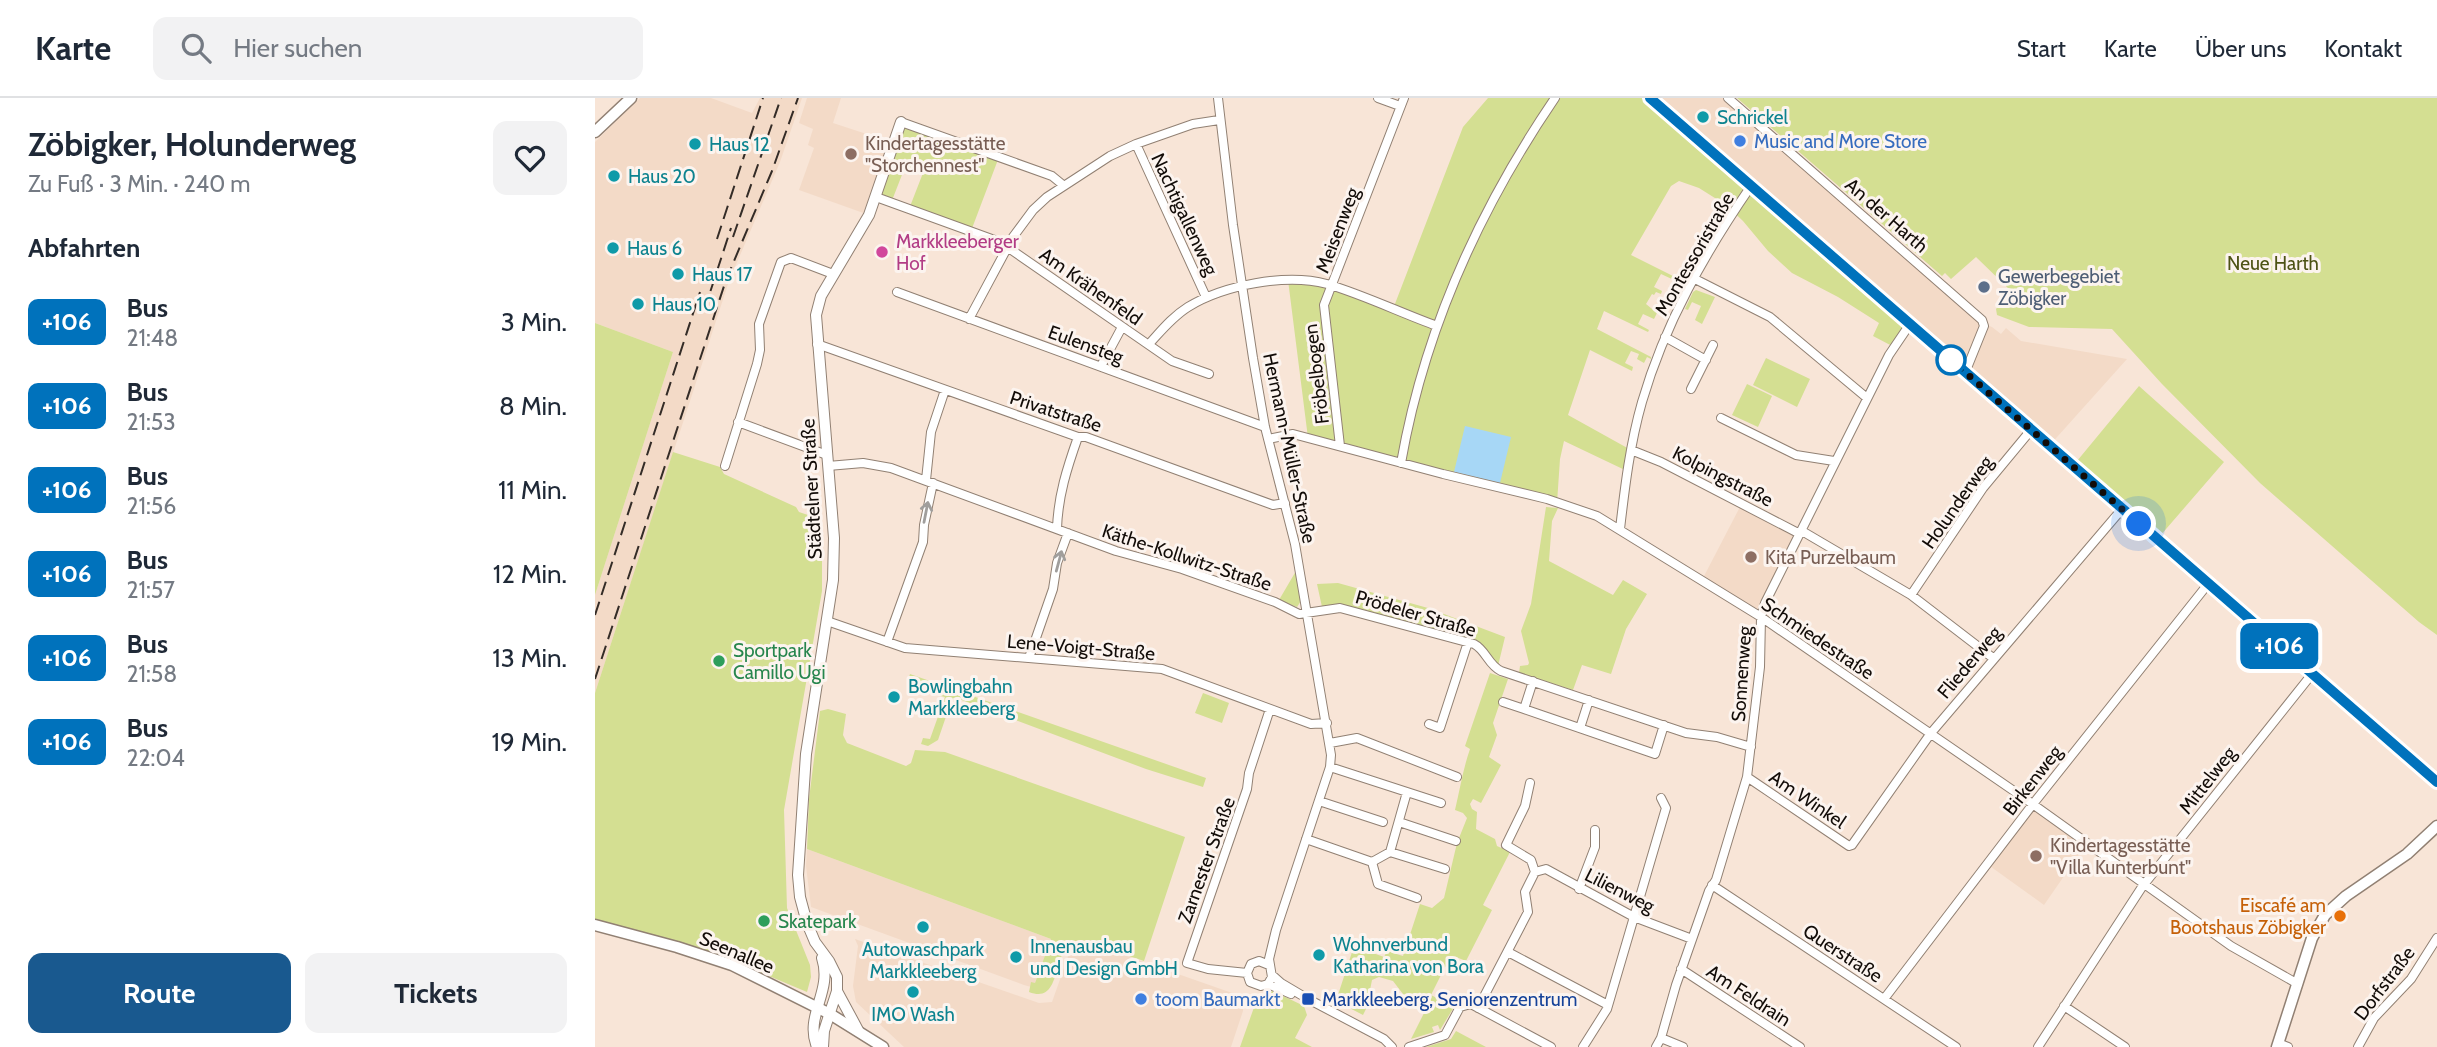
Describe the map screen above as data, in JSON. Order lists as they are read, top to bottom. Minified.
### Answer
{"streets":{"main road":["Seenallee"],"street":["Nachtigallenweg","An der Harth","Meisenweg","Montessoristraße","Am Krähenfeld","Eulensteg","Fröbelbogen","Privatstraße","Hermann-Müller-Straße","Kolpingstraße","Städtelner Straße","Holunderweg","Käthe-Kollwitz-Straße","Prödeler Straße","Schmiedestraße","Lene-Voigt-Straße","Fliederweg","Sonnenweg","Birkenweg","Mittelweg","Am Winkel","Zarnester Straße","Lilienweg","Querstraße","Dorfstraße","Am Feldrain"]},"crossings":[["Nachtigallenweg","Meisenweg"],["Meisenweg","Am Krähenfeld"],["Meisenweg","Fröbelbogen"],["Meisenweg","Hermann-Müller-Straße"],["Montessoristraße","Kolpingstraße"],["Montessoristraße","Schmiedestraße"],["Am Krähenfeld","Städtelner Straße"],["Eulensteg","Hermann-Müller-Straße"],["Fröbelbogen","Schmiedestraße"],["Privatstraße","Hermann-Müller-Straße"],["Privatstraße","Städtelner Straße"],["Hermann-Müller-Straße","Käthe-Kollwitz-Straße"],["Hermann-Müller-Straße","Prödeler Straße"],["Hermann-Müller-Straße","Schmiedestraße"],["Hermann-Müller-Straße","Lene-Voigt-Straße"],["Hermann-Müller-Straße","Zarnester Straße"],["Kolpingstraße","Holunderweg"],["Kolpingstraße","Fliederweg"],["Kolpingstraße","Sonnenweg"],["Städtelner Straße","Käthe-Kollwitz-Straße"],["Städtelner Straße","Lene-Voigt-Straße"],["Städtelner Straße","Seenallee"],["Käthe-Kollwitz-Straße","Prödeler Straße"],["Prödeler Straße","Sonnenweg"],["Schmiedestraße","Fliederweg"],["Schmiedestraße","Sonnenweg"],["Schmiedestraße","Birkenweg"],["Schmiedestraße","Mittelweg"],["Lene-Voigt-Straße","Zarnester Straße"],["Fliederweg","Am Winkel"],["Sonnenweg","Am Winkel"],["Sonnenweg","Lilienweg"],["Sonnenweg","Querstraße"],["Sonnenweg","Am Feldrain"],["Birkenweg","Querstraße"]],"parks":["Neue Harth"],"places":{"other":["Schrickel","Music and More Store","Haus 12","Kindertagesstätte \"Storchennest\"","Haus 20","Haus 6","Markkleeberger Hof","Haus 17","Gewerbegebiet Zöbigker","Haus 10","Kita Purzelbaum","Sportpark Camillo Ugi","Bowlingbahn Markkleeberg","Kindertagesstätte \"Villa Kunterbunt\"","Eiscafé am Bootshaus Zöbigker","Skatepark","Autowaschpark Markkleeberg","Wohnverbund Katharina von Bora","Innenausbau und Design GmbH","IMO Wash","toom Baumarkt"],"transit":["Markkleeberg, Seniorenzentrum"]},"lines":["bus line +106"],"page":{"header":"Karte","search":"Hier suchen","nav":["Start","Karte","Über uns","Kontakt"],"heading":[["Zöbigker, Holunderweg","Zu Fuß · 3 Min. · 240 m"],"Abfahrten"],"on_map":"+106","list":[{"mark":"+106","name":"Bus","note":"21:48","value":"3 Min."},{"mark":"+106","name":"Bus","note":"21:53","value":"8 Min."},{"mark":"+106","name":"Bus","note":"21:56","value":"11 Min."},{"mark":"+106","name":"Bus","note":"21:57","value":"12 Min."},{"mark":"+106","name":"Bus","note":"21:58","value":"13 Min."},{"mark":"+106","name":"Bus","note":"22:04","value":"19 Min."}],"buttons":["Route","Tickets"]}}
